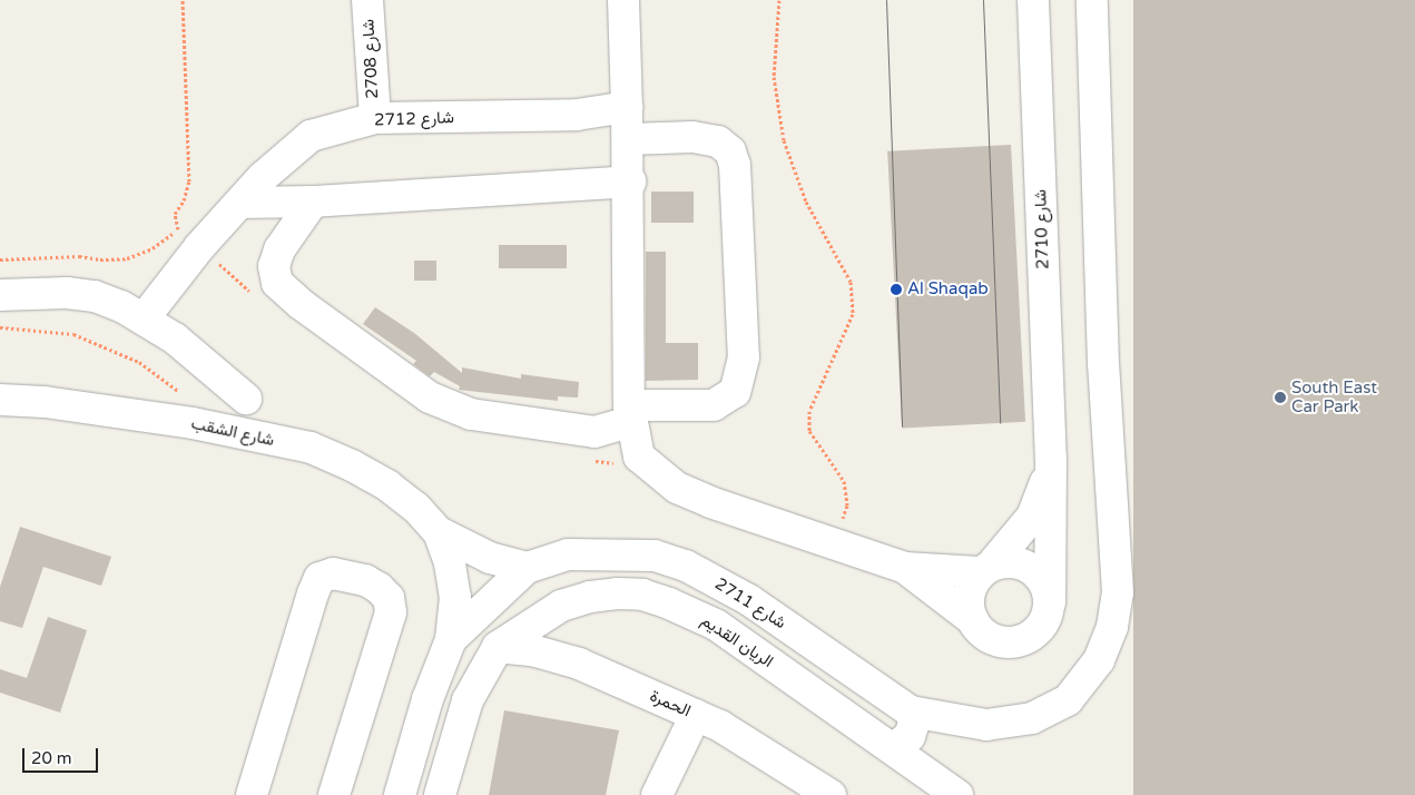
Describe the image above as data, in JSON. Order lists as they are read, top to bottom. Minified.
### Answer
{"streets":{"street":["شارع 2708","شارع 2712","شارع 2710","شارع الشقب","شارع 2711","الريان القديم","الحمرة"]},"crossings":[["شارع 2708","شارع 2712"],["شارع الشقب","شارع 2711"],["الريان القديم","الحمرة"]],"places":["Al Shaqab","South East Car Park"],"scale_bar":"20 m"}
